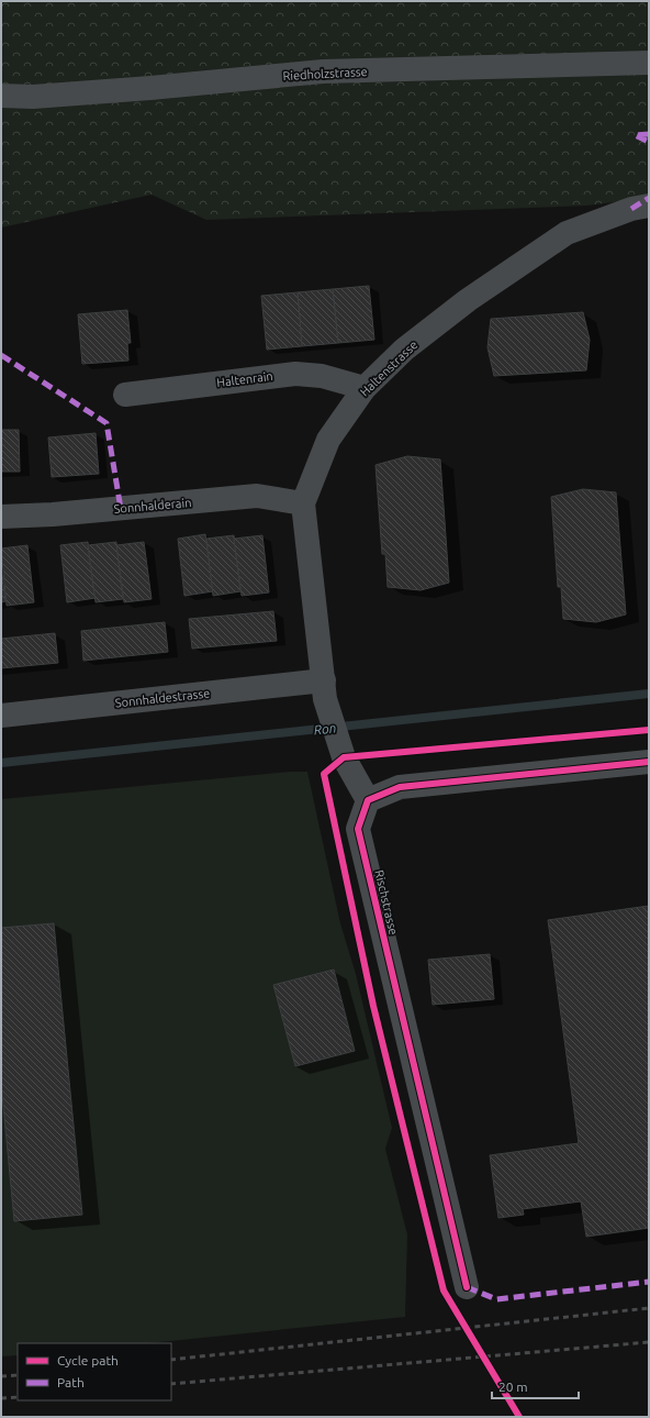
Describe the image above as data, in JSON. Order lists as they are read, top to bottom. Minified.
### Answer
{"streets":{"street":["Riedholzstrasse","Haltenstrasse","Haltenrain","Sonnhalderain","Sonnhaldestrasse","Rischstrasse"]},"crossings":[["Haltenstrasse","Haltenrain"],["Haltenstrasse","Sonnhalderain"],["Haltenstrasse","Sonnhaldestrasse"],["Haltenstrasse","Rischstrasse"]],"water":["Ron"],"legend":["Cycle path","Path"],"scale_bar":"20 m"}
